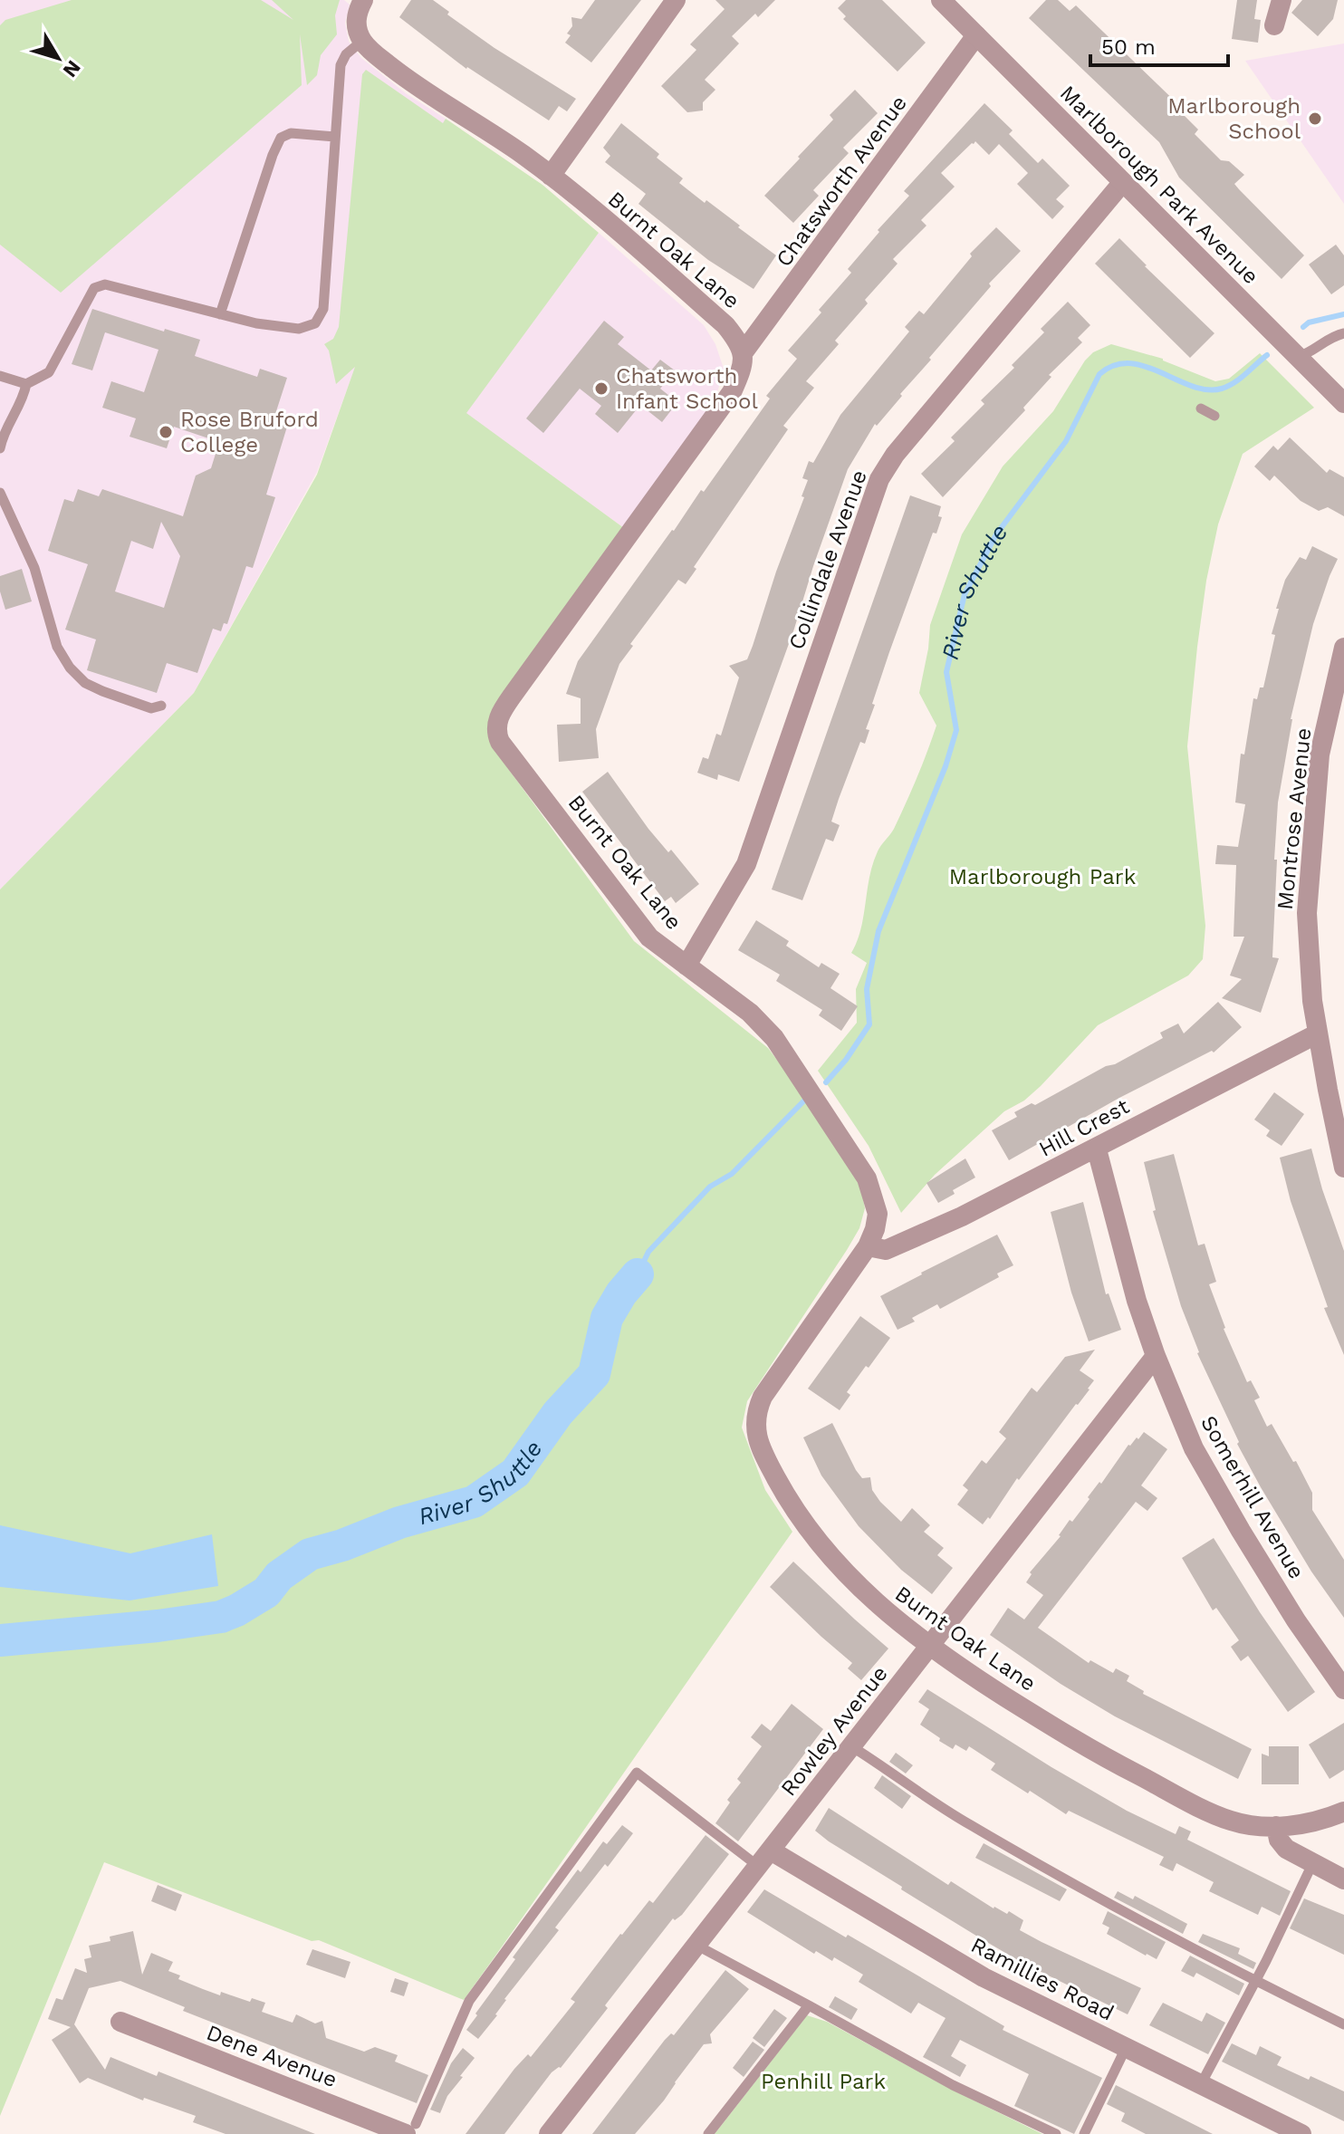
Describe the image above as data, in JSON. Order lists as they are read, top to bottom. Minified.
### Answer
{"streets":{"street":["Chatsworth Avenue","Marlborough Park Avenue","Burnt Oak Lane","Collindale Avenue","Montrose Avenue","Hill Crest","Somerhill Avenue","Rowley Avenue","Ramillies Road","Dene Avenue"]},"crossings":[["Chatsworth Avenue","Marlborough Park Avenue"],["Chatsworth Avenue","Burnt Oak Lane"],["Marlborough Park Avenue","Collindale Avenue"],["Burnt Oak Lane","Collindale Avenue"],["Burnt Oak Lane","Hill Crest"],["Burnt Oak Lane","Rowley Avenue"],["Montrose Avenue","Hill Crest"],["Hill Crest","Somerhill Avenue"],["Somerhill Avenue","Rowley Avenue"],["Rowley Avenue","Ramillies Road"]],"water":["River Shuttle"],"parks":["Marlborough Park","Penhill Park"],"places":["Marlborough School","Chatsworth Infant School","Rose Bruford College"],"scale_bar":"50 m","north":"bottom right"}
